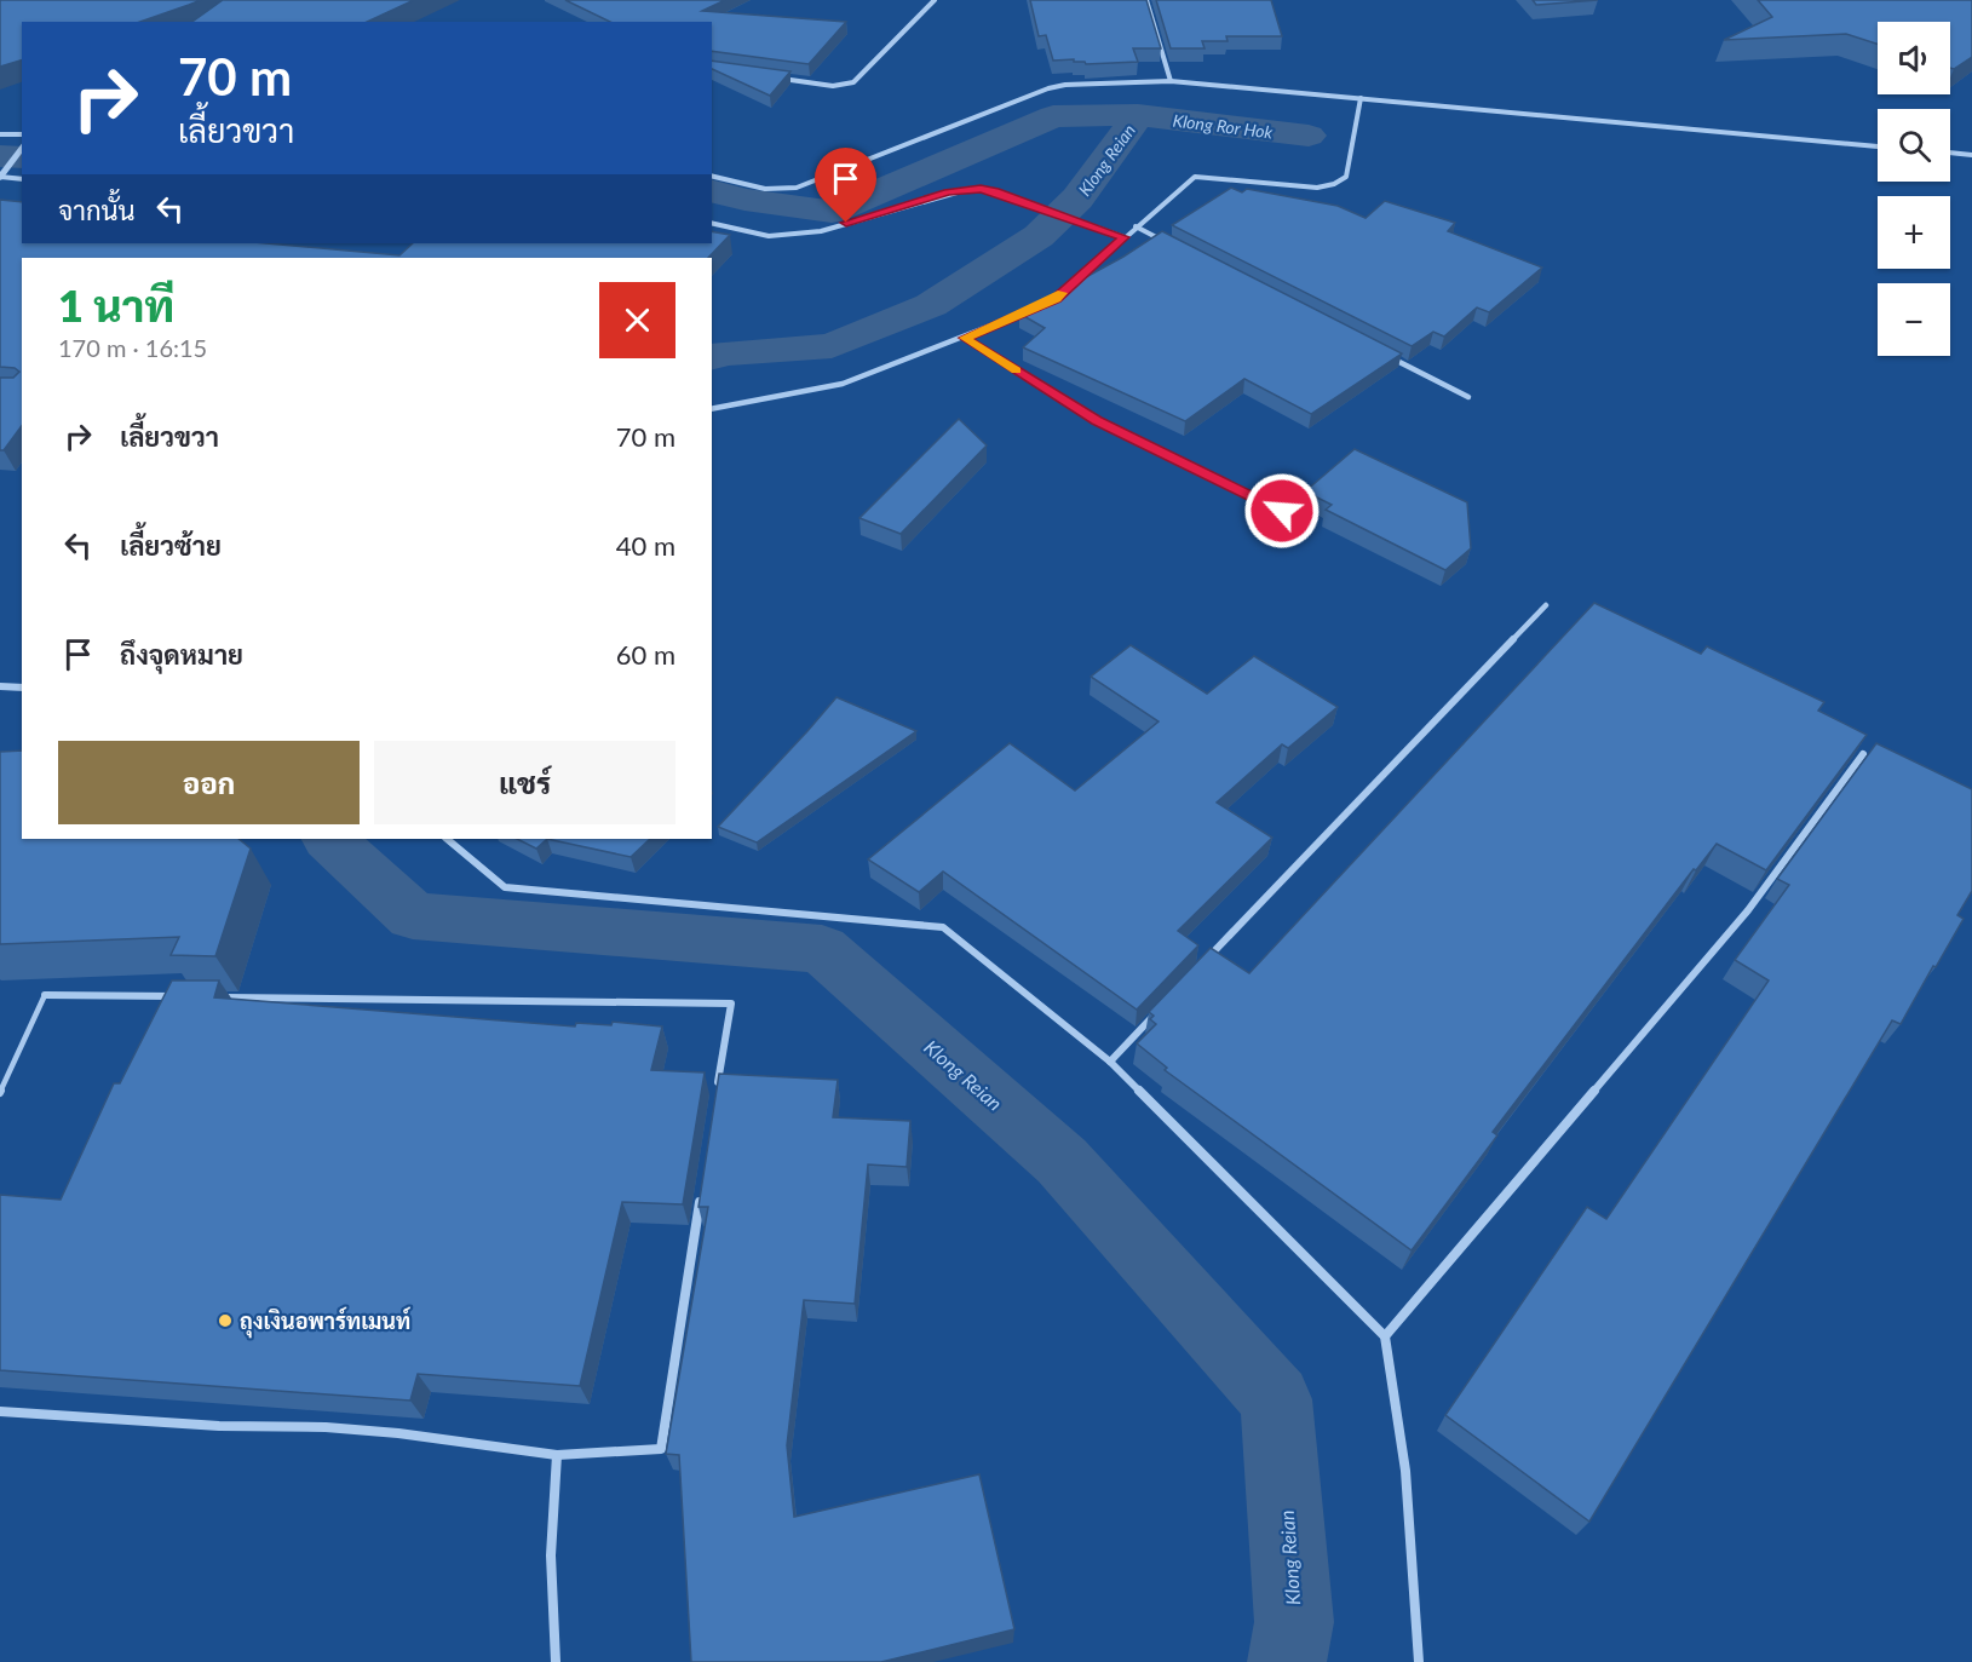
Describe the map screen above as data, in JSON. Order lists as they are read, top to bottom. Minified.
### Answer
{"water":["Klong Ror Hok","Klong Reian"],"places":["ถุงเงินอพาร์ทเมนท์"],"page":{"map_buttons":["+","−"],"turn":["70 m","เลี้ยวขวา"],"then":"จากนั้น","heading":["1 นาที","170 m · 16:15"],"list":[{"name":"เลี้ยวขวา","value":"70 m"},{"name":"เลี้ยวซ้าย","value":"40 m"},{"name":"ถึงจุดหมาย","value":"60 m"}],"buttons":["ออก","แชร์"]}}
